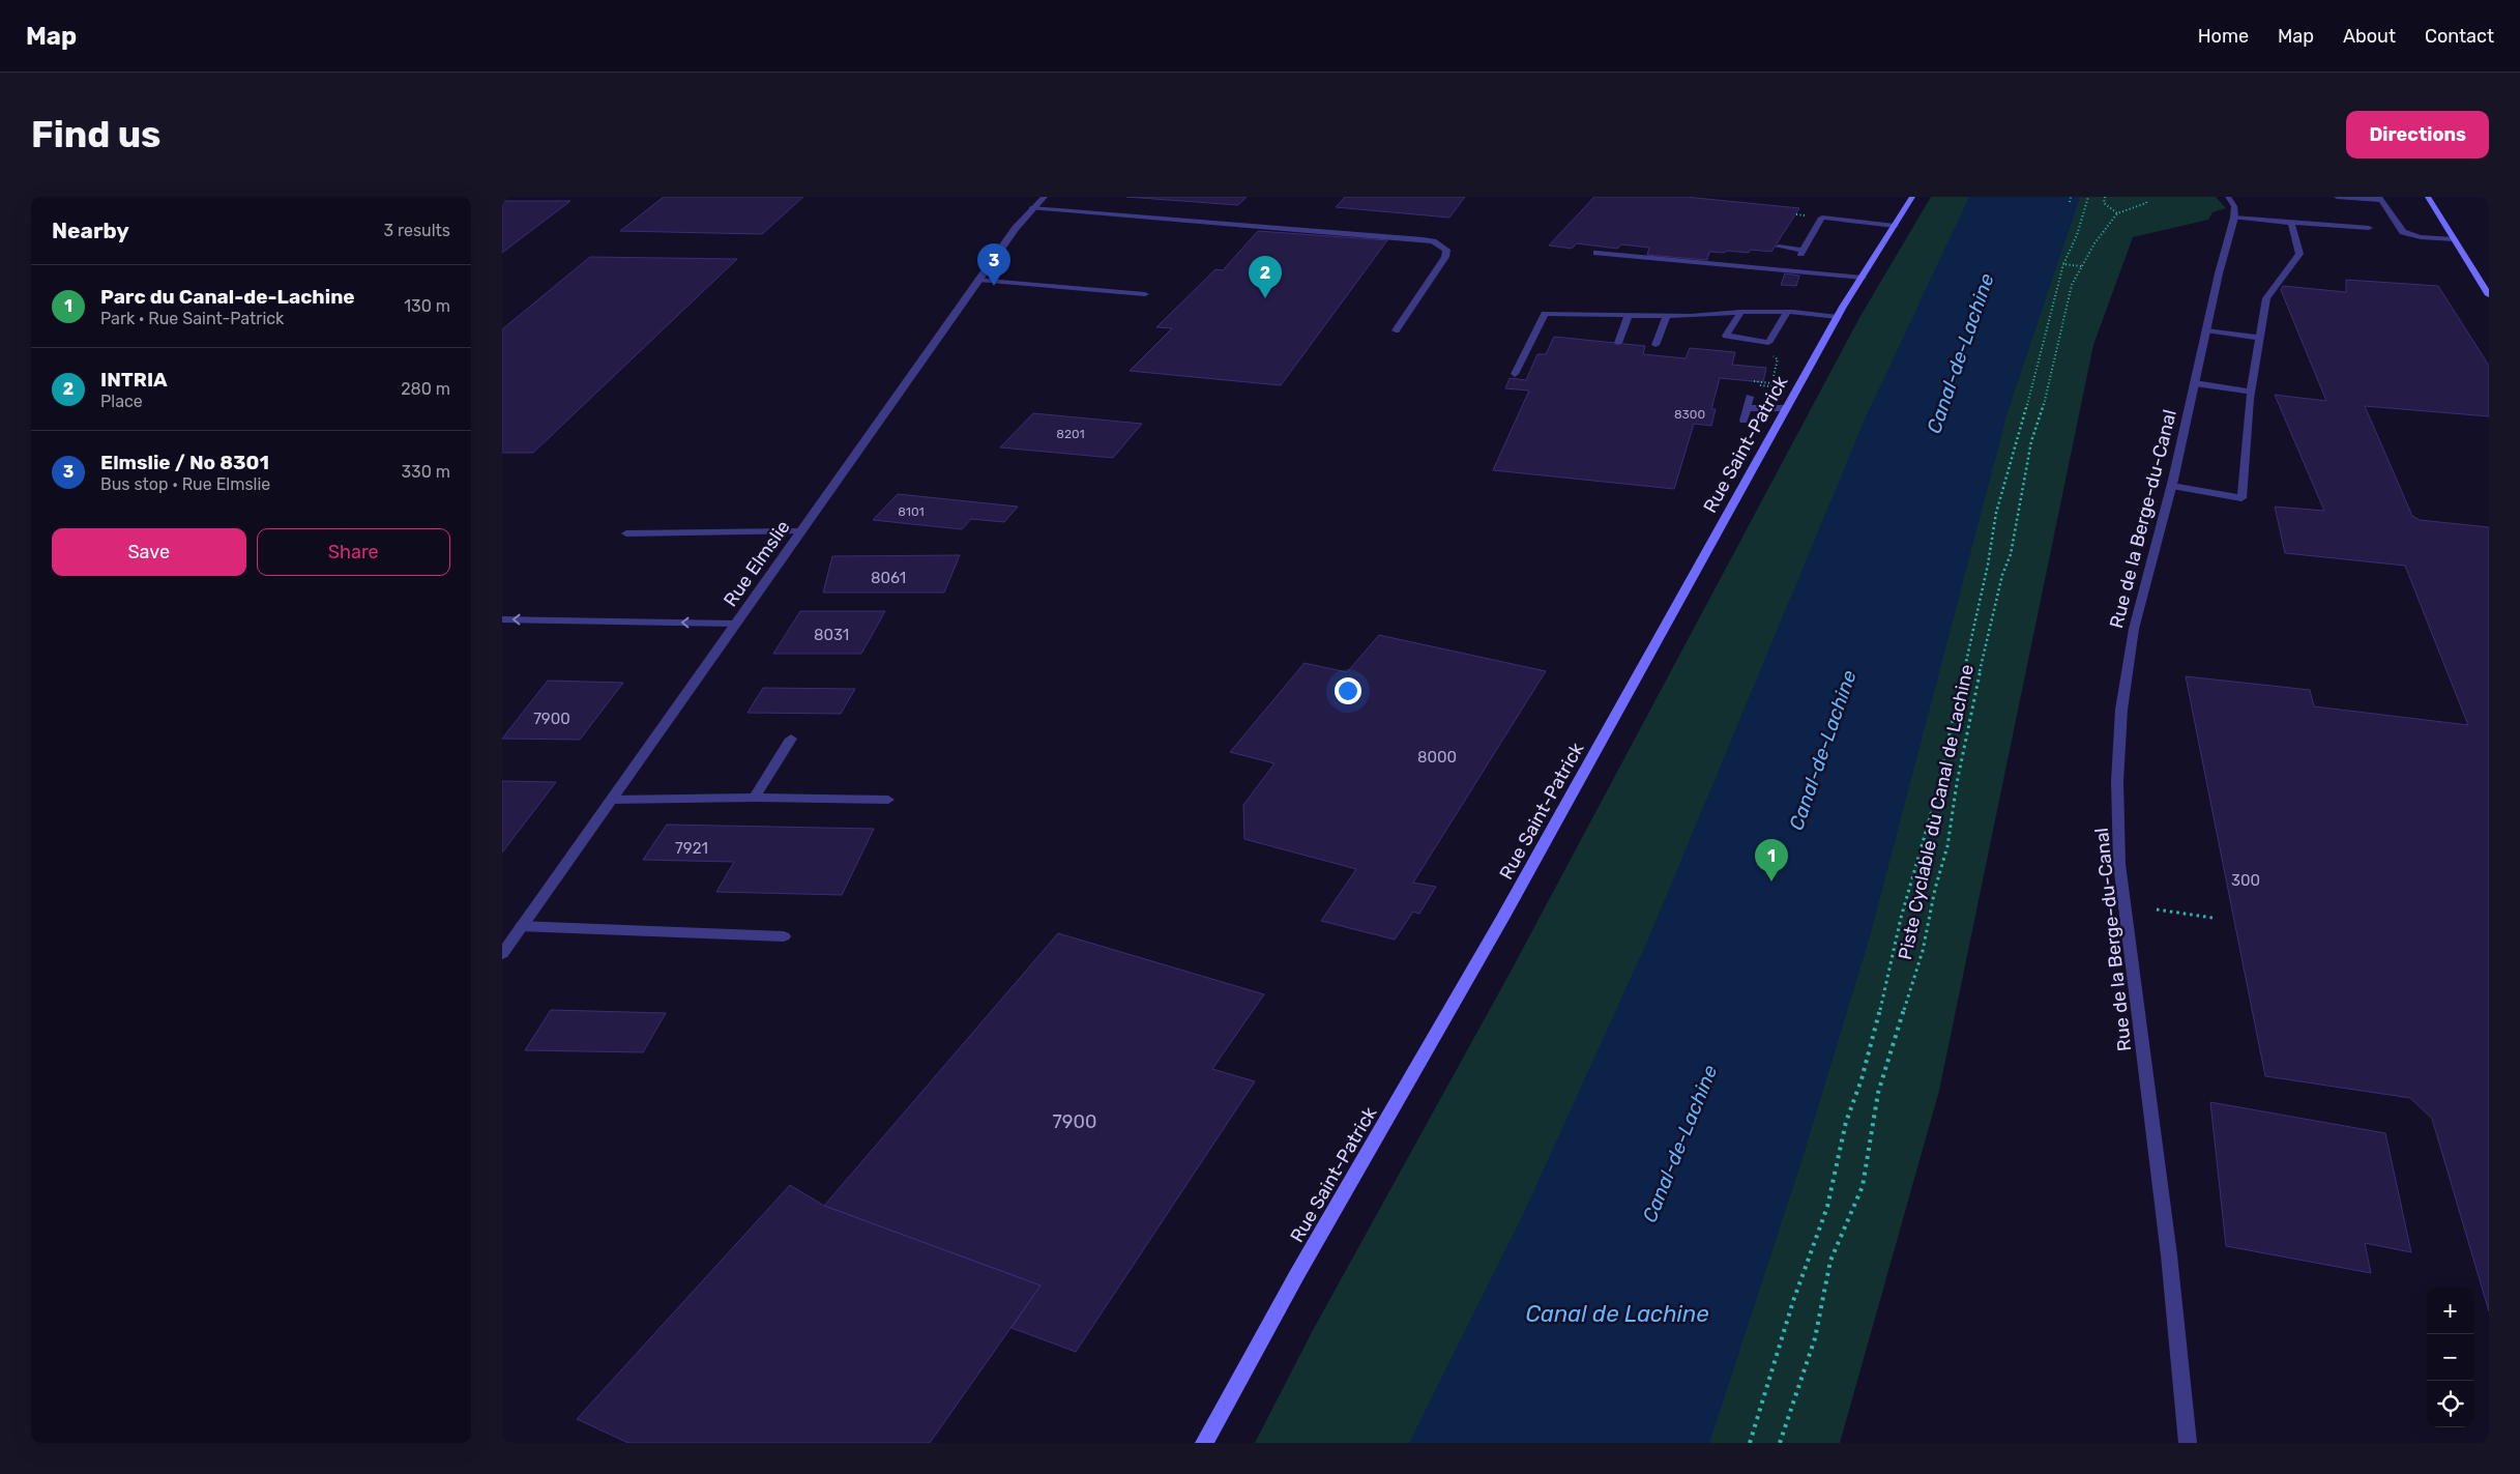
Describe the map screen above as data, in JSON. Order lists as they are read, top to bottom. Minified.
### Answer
{"streets":{"main road":["Rue Saint-Patrick"],"street":["Rue de la Berge-du-Canal","Rue Elmslie"],"path":["Piste Cyclable du Canal de Lachine"]},"water":["Canal-de-Lachine","Canal de Lachine"],"house_numbers":["8300","8201","8101","8061","8031","7900","8000","7921","300","7900"],"page":{"header":"Map","nav":["Home","Map","About","Contact"],"buttons":["Directions",["Save","Share"]],"title":"Find us","heading":["Nearby","3 results"],"pins":["3","2","1"],"list":[{"mark":"1","name":"Parc du Canal-de-Lachine","note":"Park · Rue Saint-Patrick","value":"130 m"},{"mark":"2","name":"INTRIA","note":"Place","value":"280 m"},{"mark":"3","name":"Elmslie / No 8301","note":"Bus stop · Rue Elmslie","value":"330 m"}],"map_buttons":["+","−"]}}
